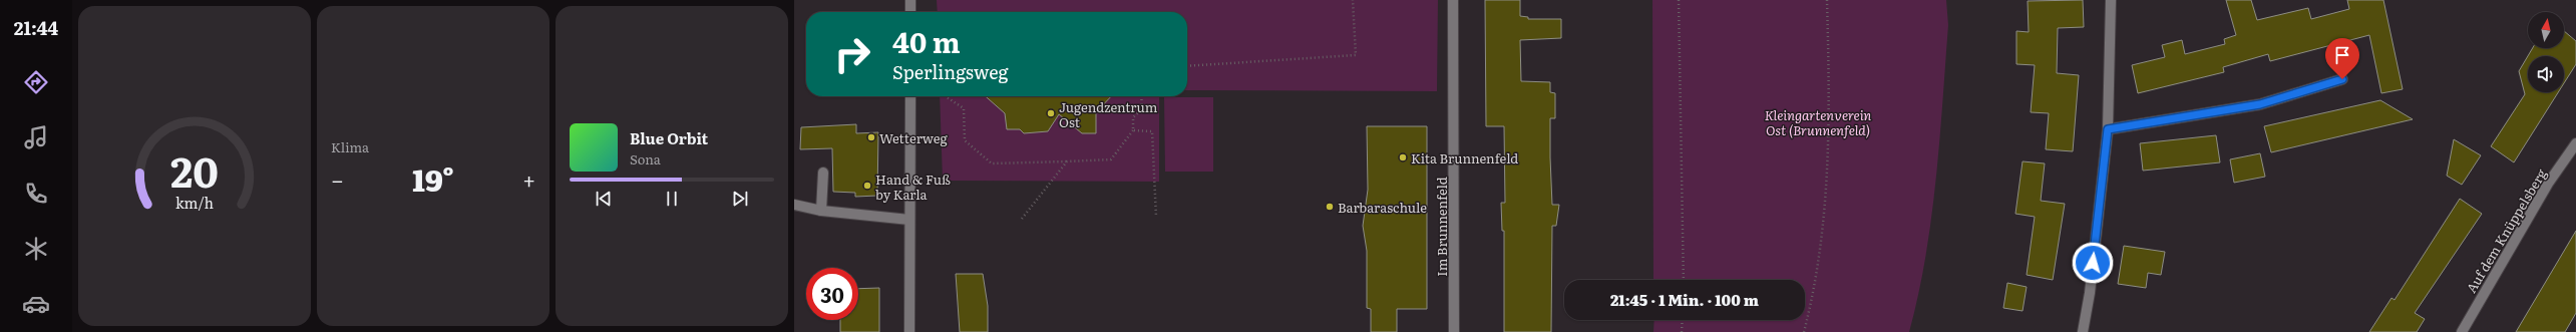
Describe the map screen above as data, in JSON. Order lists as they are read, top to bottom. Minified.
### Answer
{"streets":{"street":["Im Brunnenfeld","Auf dem Knüppelsberg"]},"parks":["Kleingartenverein Ost (Brunnenfeld)"],"places":["Jugendzentrum Ost","Wetterweg","Kita Brunnenfeld","Hand & Fuß by Karla","Barbaraschule"],"north":"top","page":{"tabs":"21:44","tile":"Klima","turn":["40 m","Sperlingsweg"],"song":["Blue Orbit","Sona"],"heat":["−","19°","+"],"limit":"30","trip":"21:45 · 1 Min. · 100 m","gauge":["20","km/h"]}}
